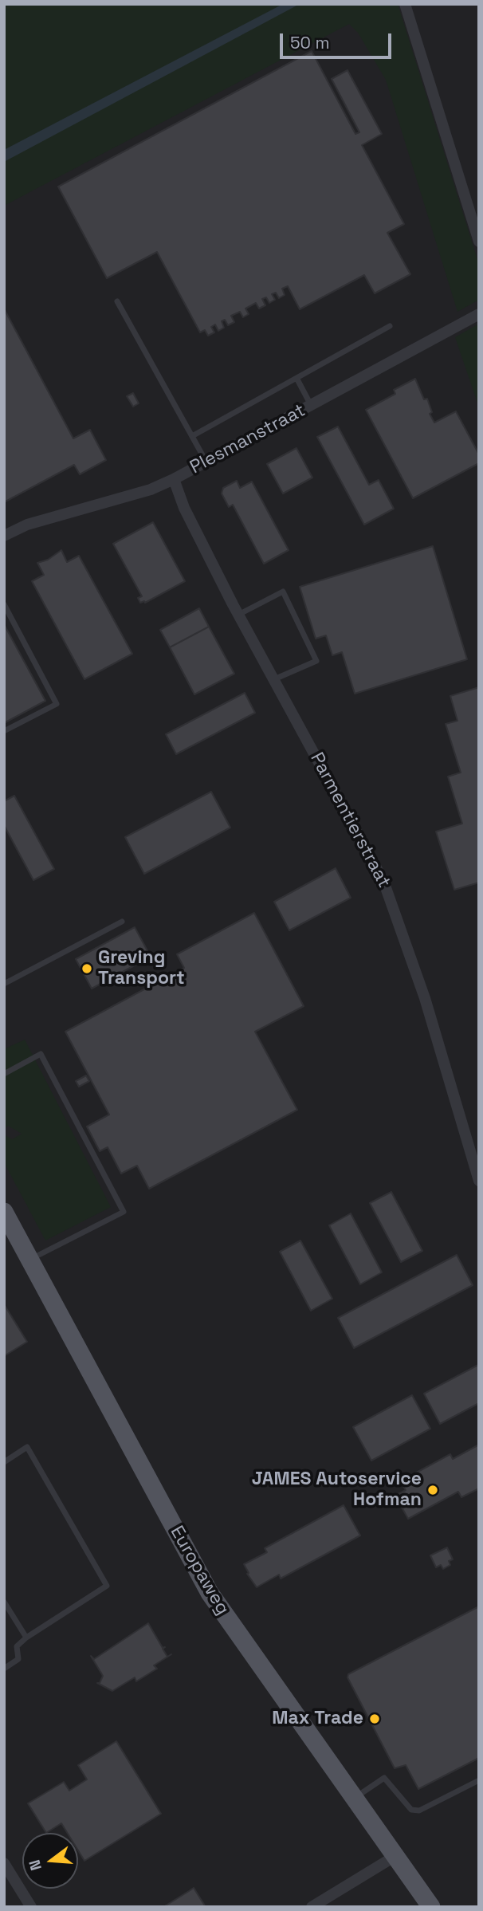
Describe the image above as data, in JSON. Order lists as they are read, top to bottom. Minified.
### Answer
{"streets":{"main road":["Europaweg"],"street":["Plesmanstraat","Parmentierstraat"]},"crossings":[["Plesmanstraat","Parmentierstraat"]],"places":["Greving Transport","JAMES Autoservice Hofman","Max Trade"],"scale_bar":"50 m","north":"left"}
